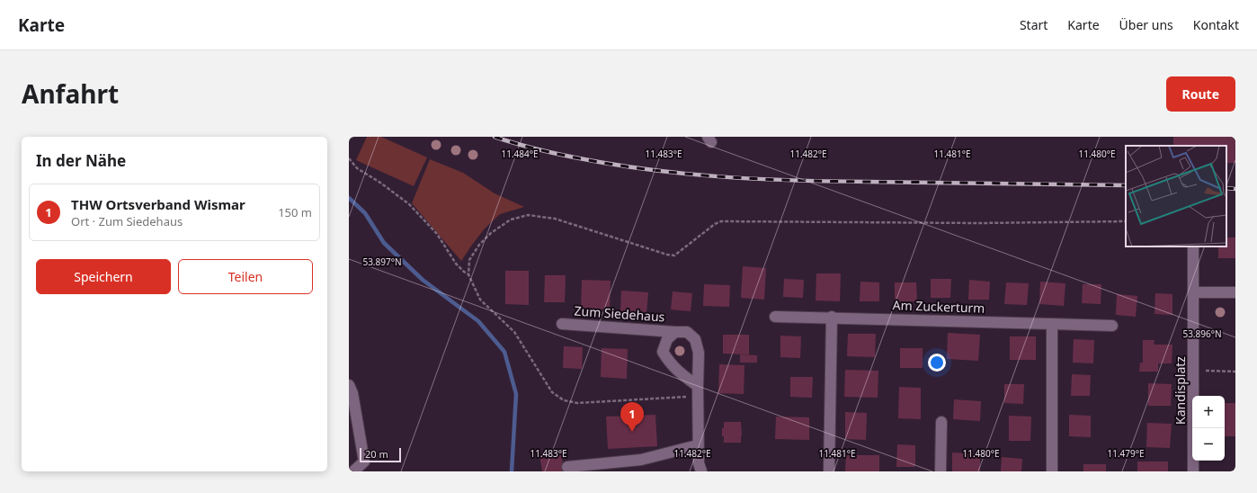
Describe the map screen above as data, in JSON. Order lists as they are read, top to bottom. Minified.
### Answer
{"streets":{"street":["Am Zuckerturm","Zum Siedehaus","Kandisplatz"]},"scale_bar":"20 m","page":{"header":"Karte","nav":["Start","Karte","Über uns","Kontakt"],"title":"Anfahrt","buttons":["Route",["Speichern","Teilen"]],"heading":"In der Nähe","list":[{"mark":"1","name":"THW Ortsverband Wismar","note":"Ort · Zum Siedehaus","value":"150 m"}],"map_buttons":["+","−"],"pins":"1","scale":"20 m"},"coordinates":["11.483°E","11.481°E","11.484°E","11.482°E","11.480°E","53.897°N","53.896°N","11.479°E"]}
